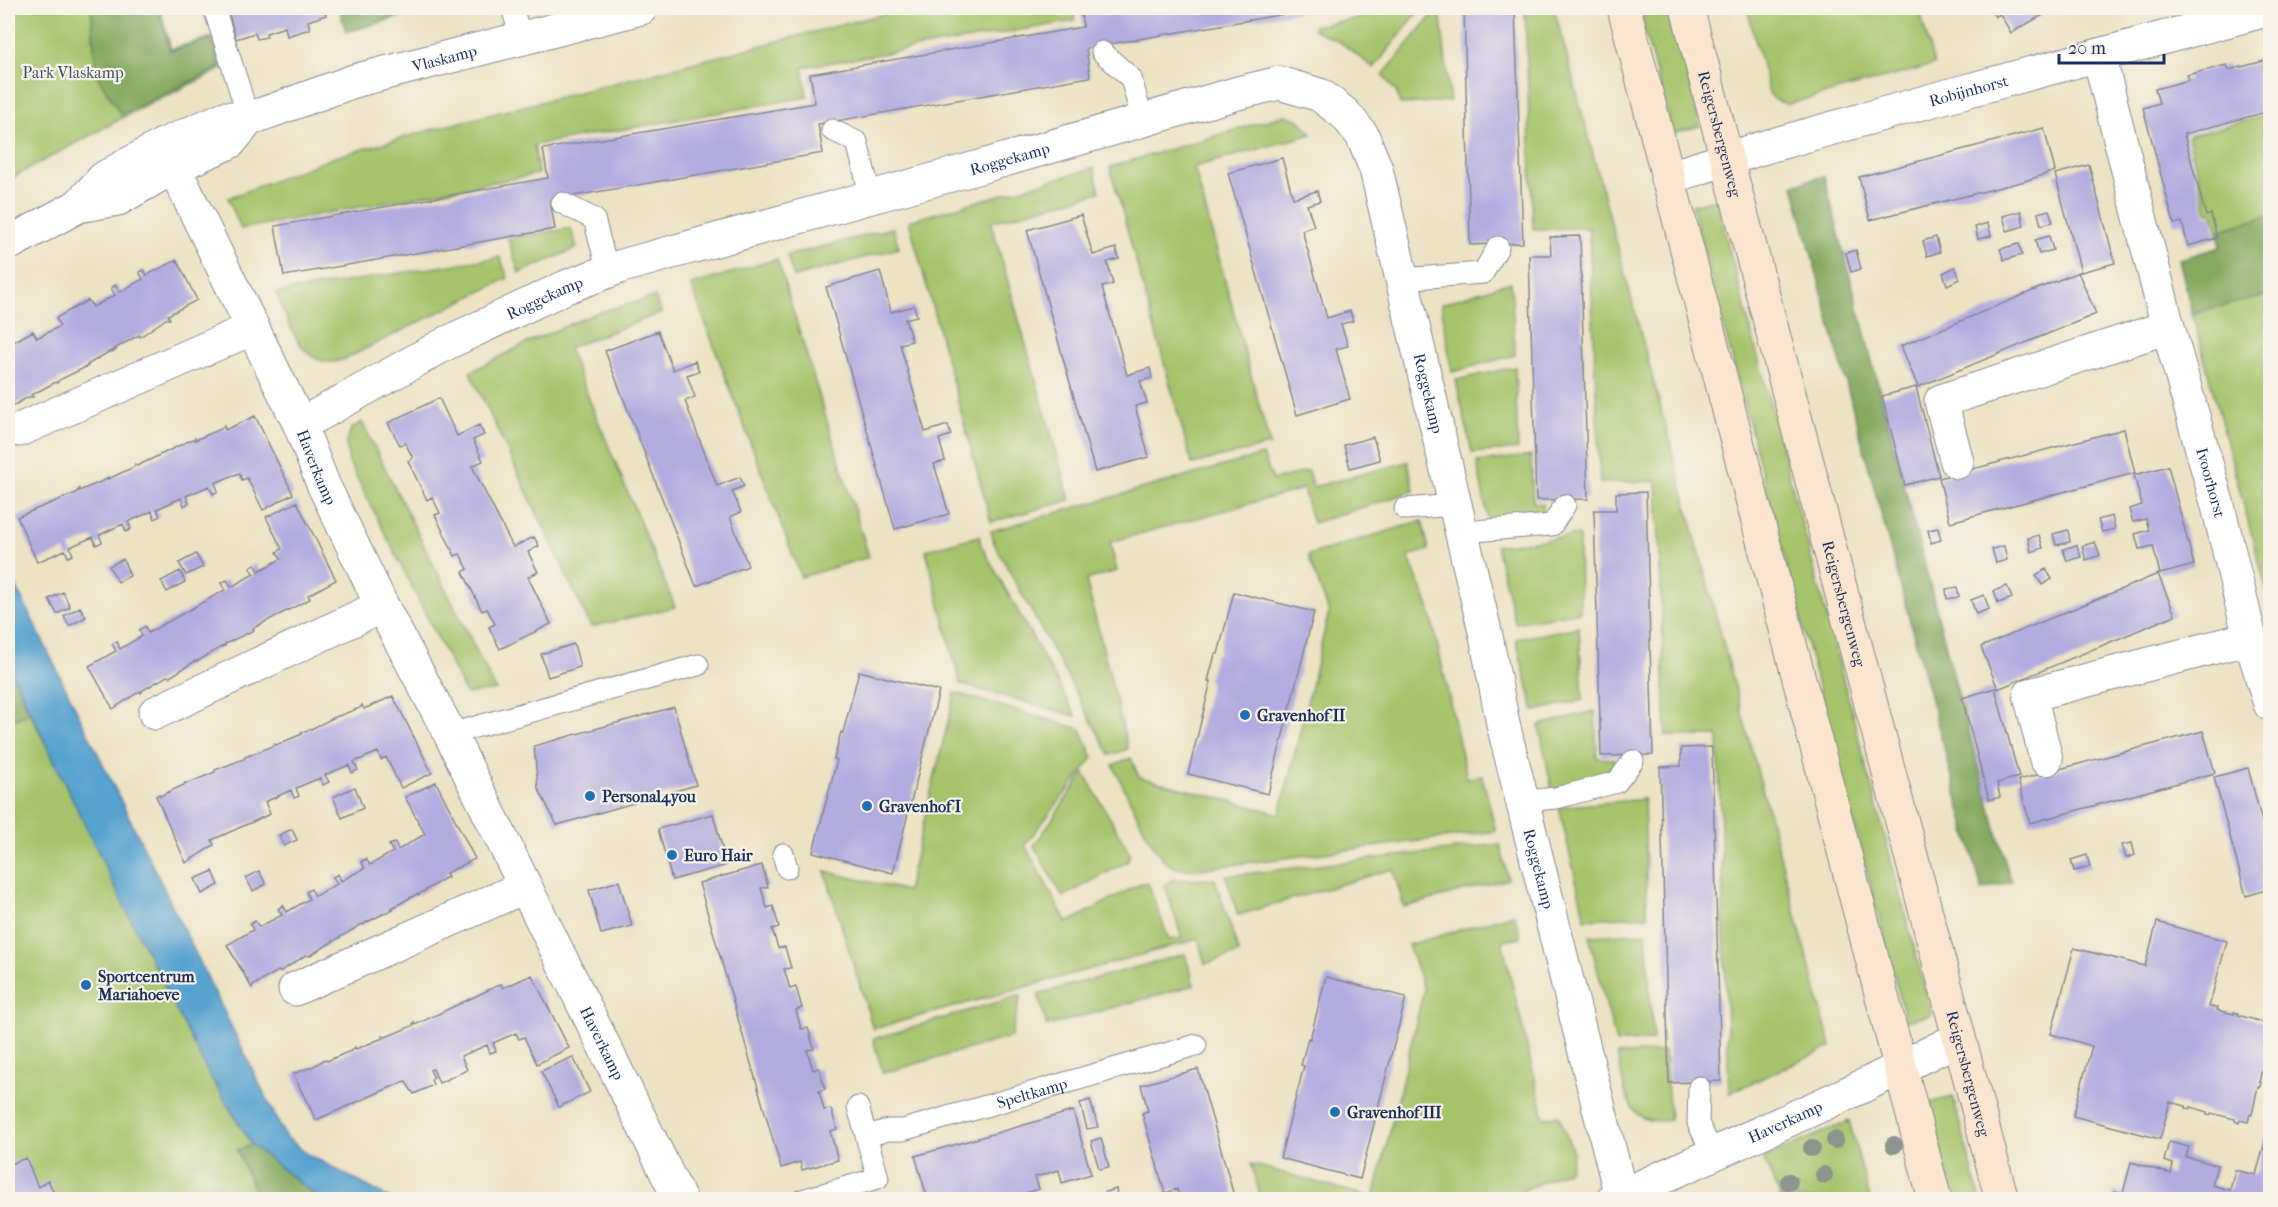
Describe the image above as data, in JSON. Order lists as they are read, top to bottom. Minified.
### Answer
{"streets":{"street":["Vlaskamp","Robijnhorst","Reigersbergenweg","Roggekamp","Haverkamp","Ivoorhorst"],"lane":["Speltkamp"]},"crossings":[["Robijnhorst","Reigersbergenweg"],["Robijnhorst","Ivoorhorst"],["Reigersbergenweg","Haverkamp"],["Roggekamp","Haverkamp"]],"parks":["Park Vlaskamp"],"places":["Gravenhof II","Personal4you","Gravenhof I","Euro Hair","Sportcentrum Mariahoeve","Gravenhof III"],"scale_bar":"20 m"}
